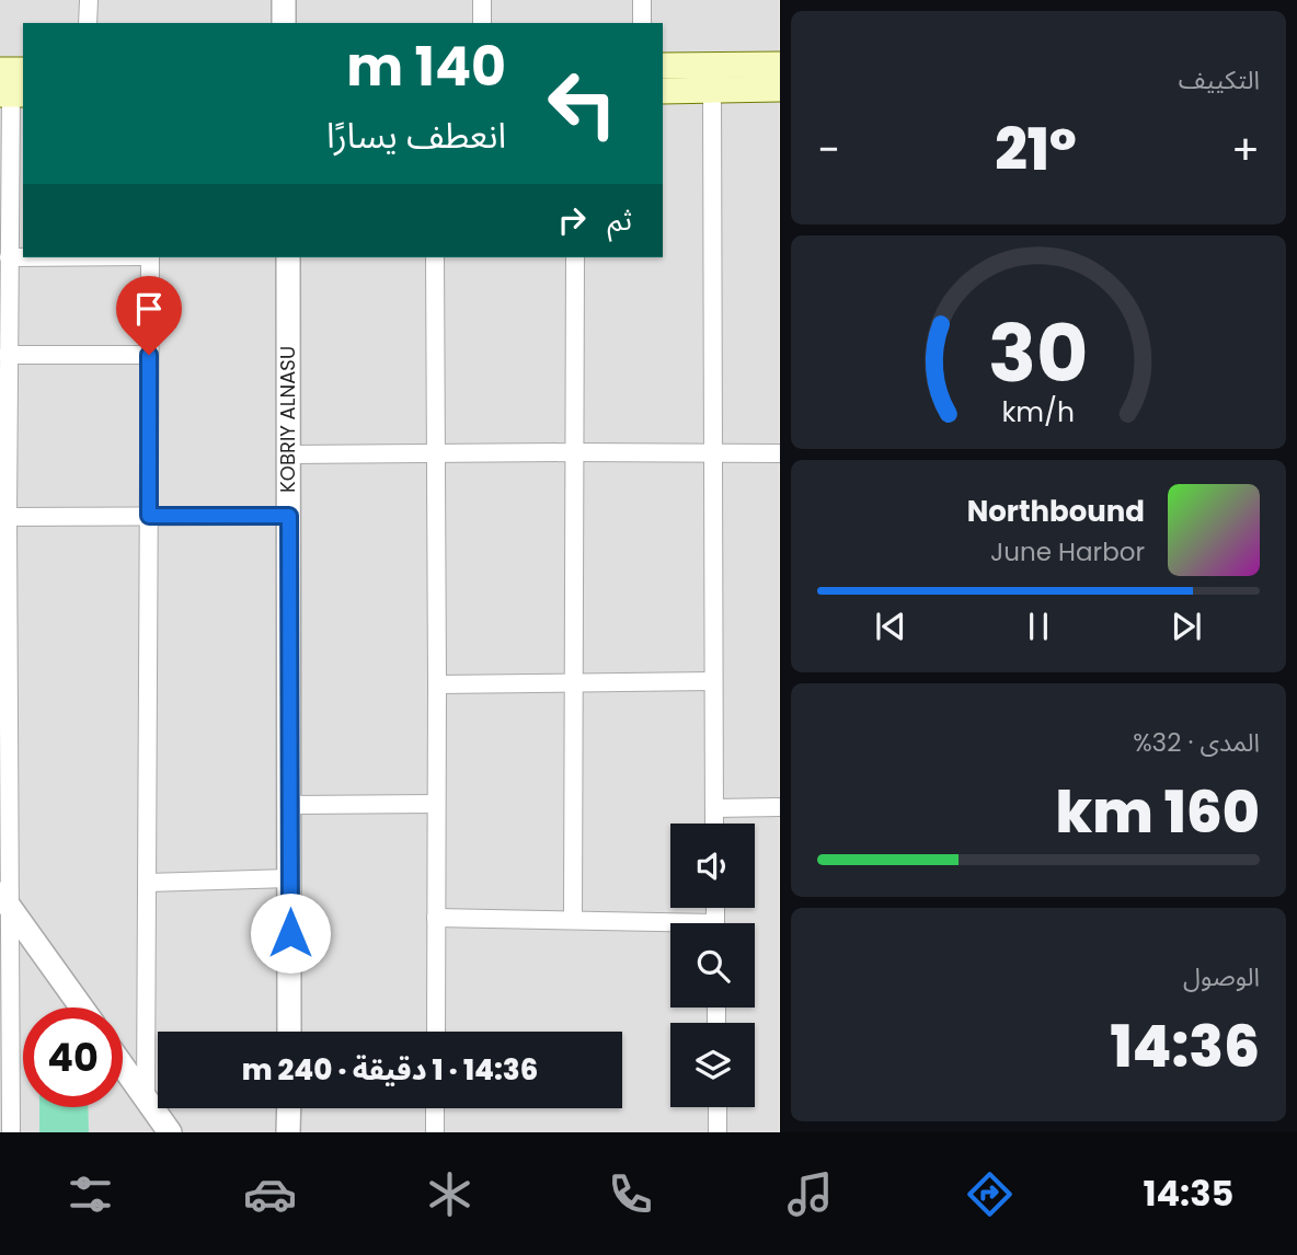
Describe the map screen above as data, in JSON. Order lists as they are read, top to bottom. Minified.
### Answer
{"streets":{"street":["KOBRIY ALNASU"]},"page":{"tile":["التكييف",["المدى · 32%","160 km"],["الوصول","14:36"]],"turn":["140 m","انعطف يسارًا"],"heat":["−","21°","+"],"then":"ثم","song":["Northbound","June Harbor"],"limit":"40","trip":"14:36 · 1 دقيقة · 240 m","tabs":"14:35","gauge":["30","km/h"]}}
